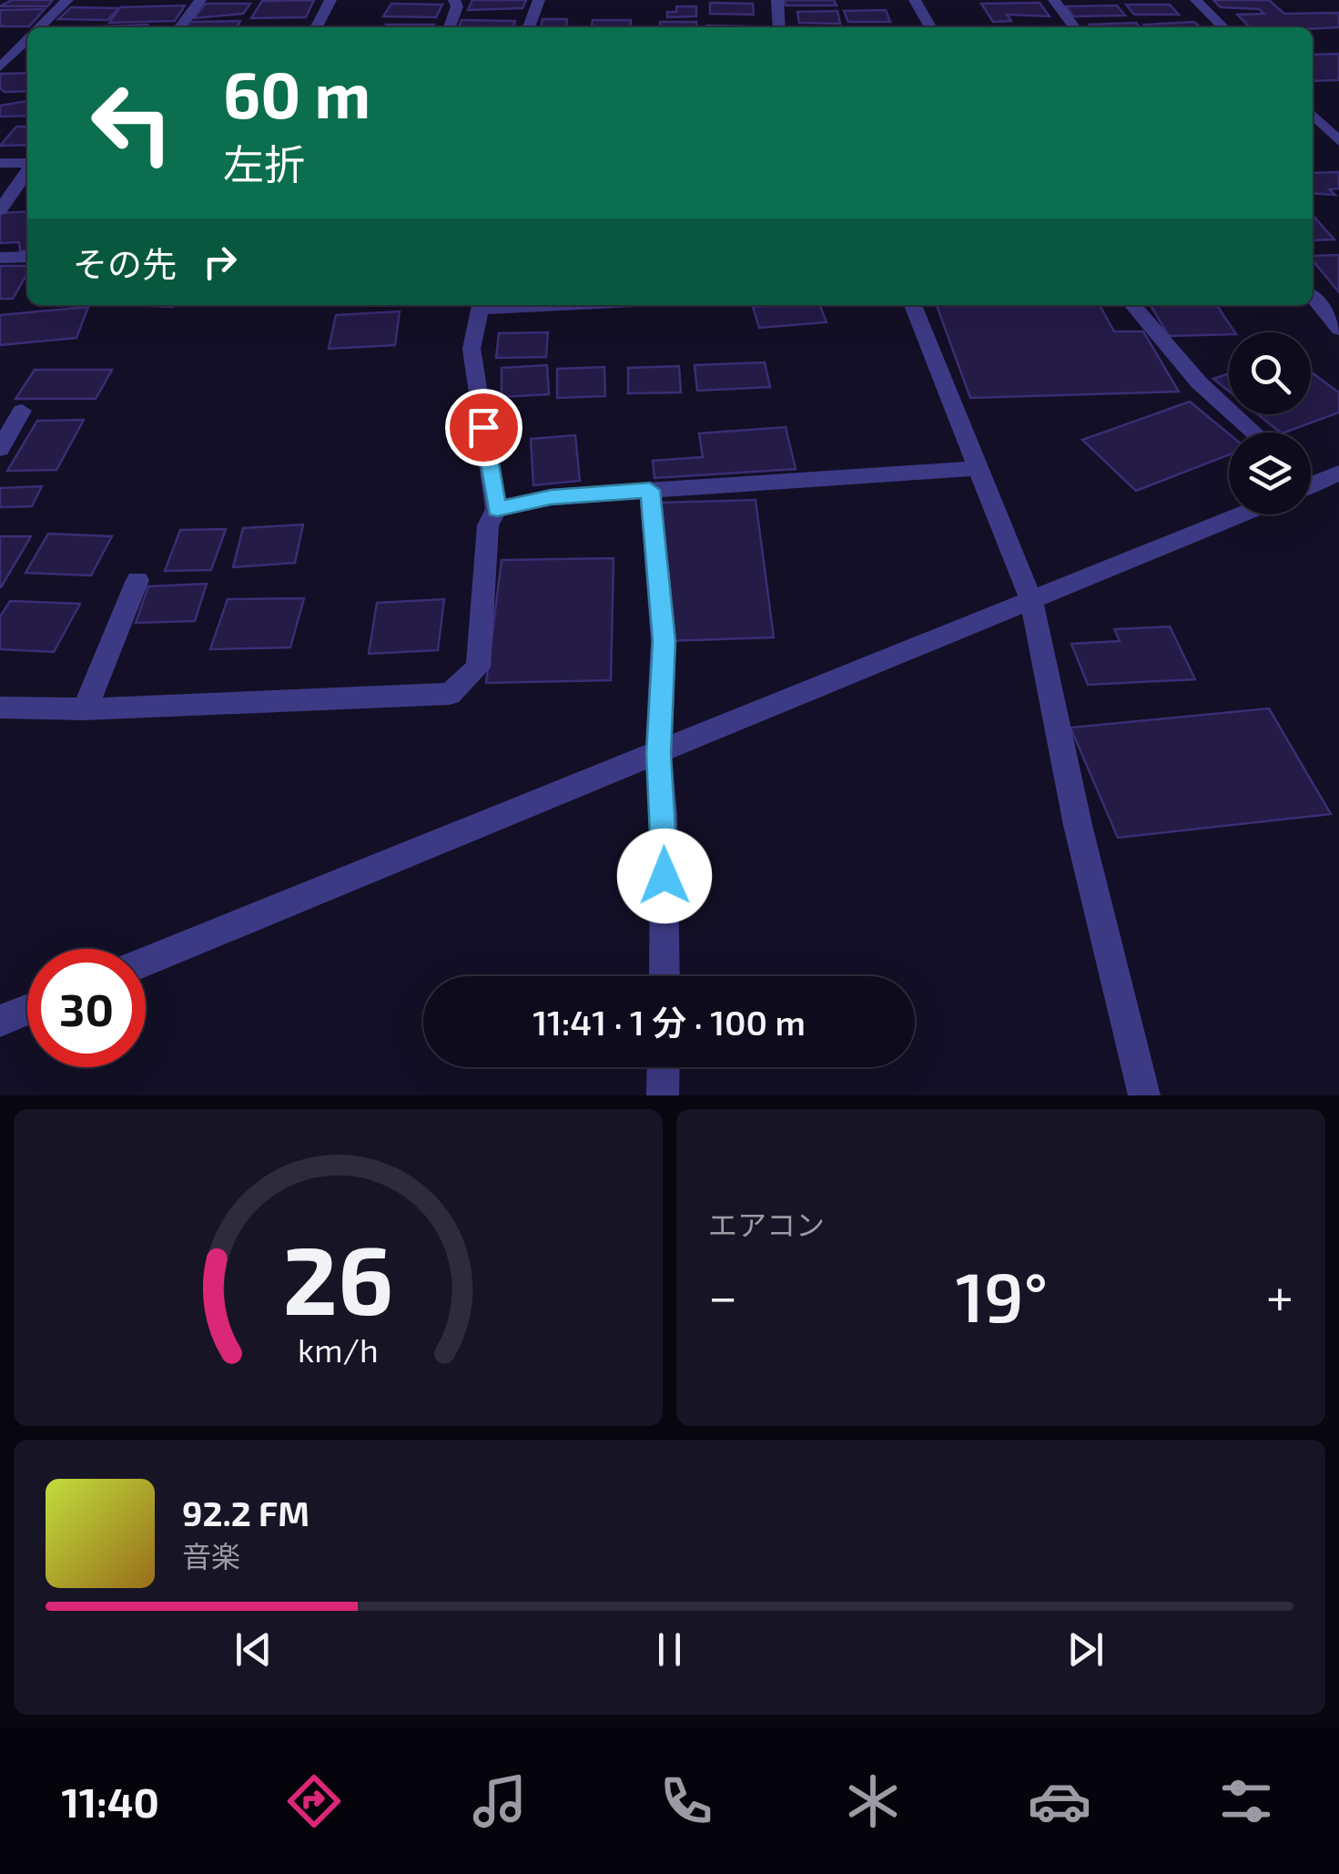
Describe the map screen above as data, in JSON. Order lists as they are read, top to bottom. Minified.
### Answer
{"page":{"turn":["60 m","左折"],"then":"その先","limit":"30","trip":"11:41 · 1 分 · 100 m","tile":"エアコン","heat":["−","19°","+"],"song":["92.2 FM","音楽"],"tabs":"11:40","gauge":["26","km/h"]}}
